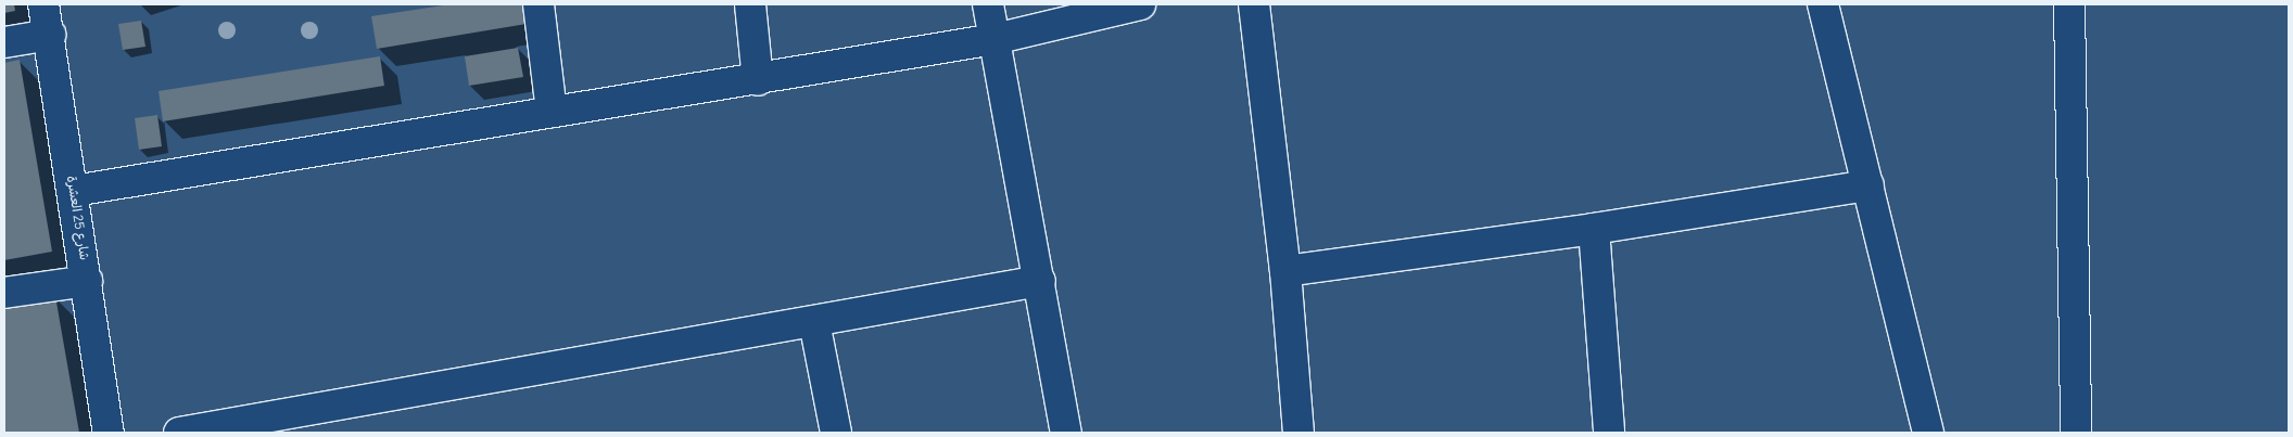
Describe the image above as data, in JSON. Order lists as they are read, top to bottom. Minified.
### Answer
{"streets":{"street":["شارع 25 العشرة"]}}
